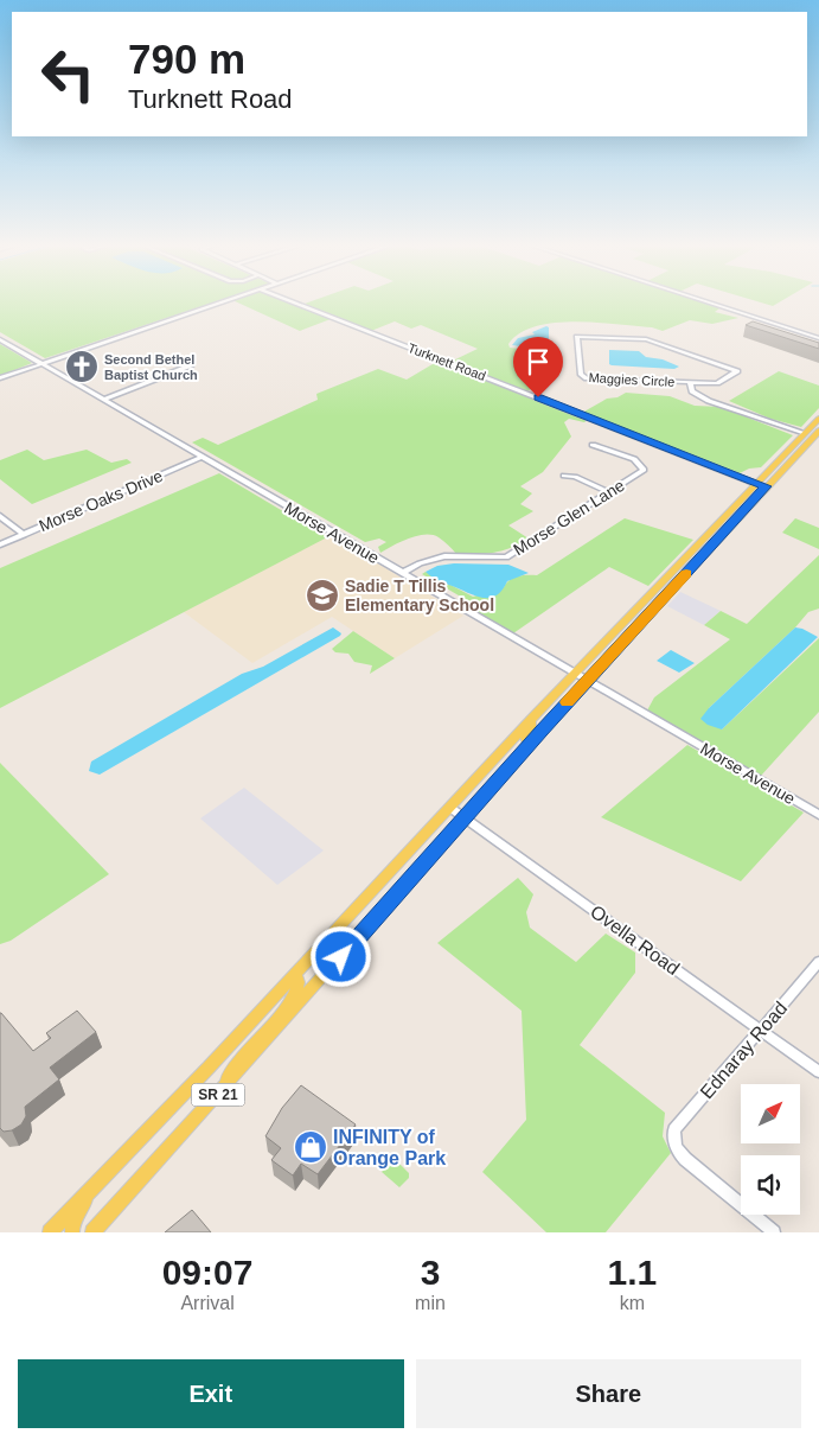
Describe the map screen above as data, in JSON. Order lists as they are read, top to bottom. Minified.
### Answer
{"streets":{"main road":["SR 21"],"street":["Turknett Road","Maggies Circle","Morse Oaks Drive","Morse Glen Lane","Morse Avenue","Ovella Road","Ednaray Road"]},"crossings":[["Turknett Road","SR 21"],["Morse Oaks Drive","Morse Avenue"],["Morse Glen Lane","Morse Avenue"],["Morse Avenue","SR 21"],["Ovella Road","Ednaray Road"],["Ovella Road","SR 21"]],"places":{"church":["Second Bethel Baptist Church"],"school or university":["Sadie T Tillis Elementary School"],"shop":["INFINITY of Orange Park"]},"north":"top right","page":{"turn":["790 m","Turknett Road"],"eta":["09:07","Arrival","3","min","1.1","km"],"buttons":["Exit","Share"]}}
